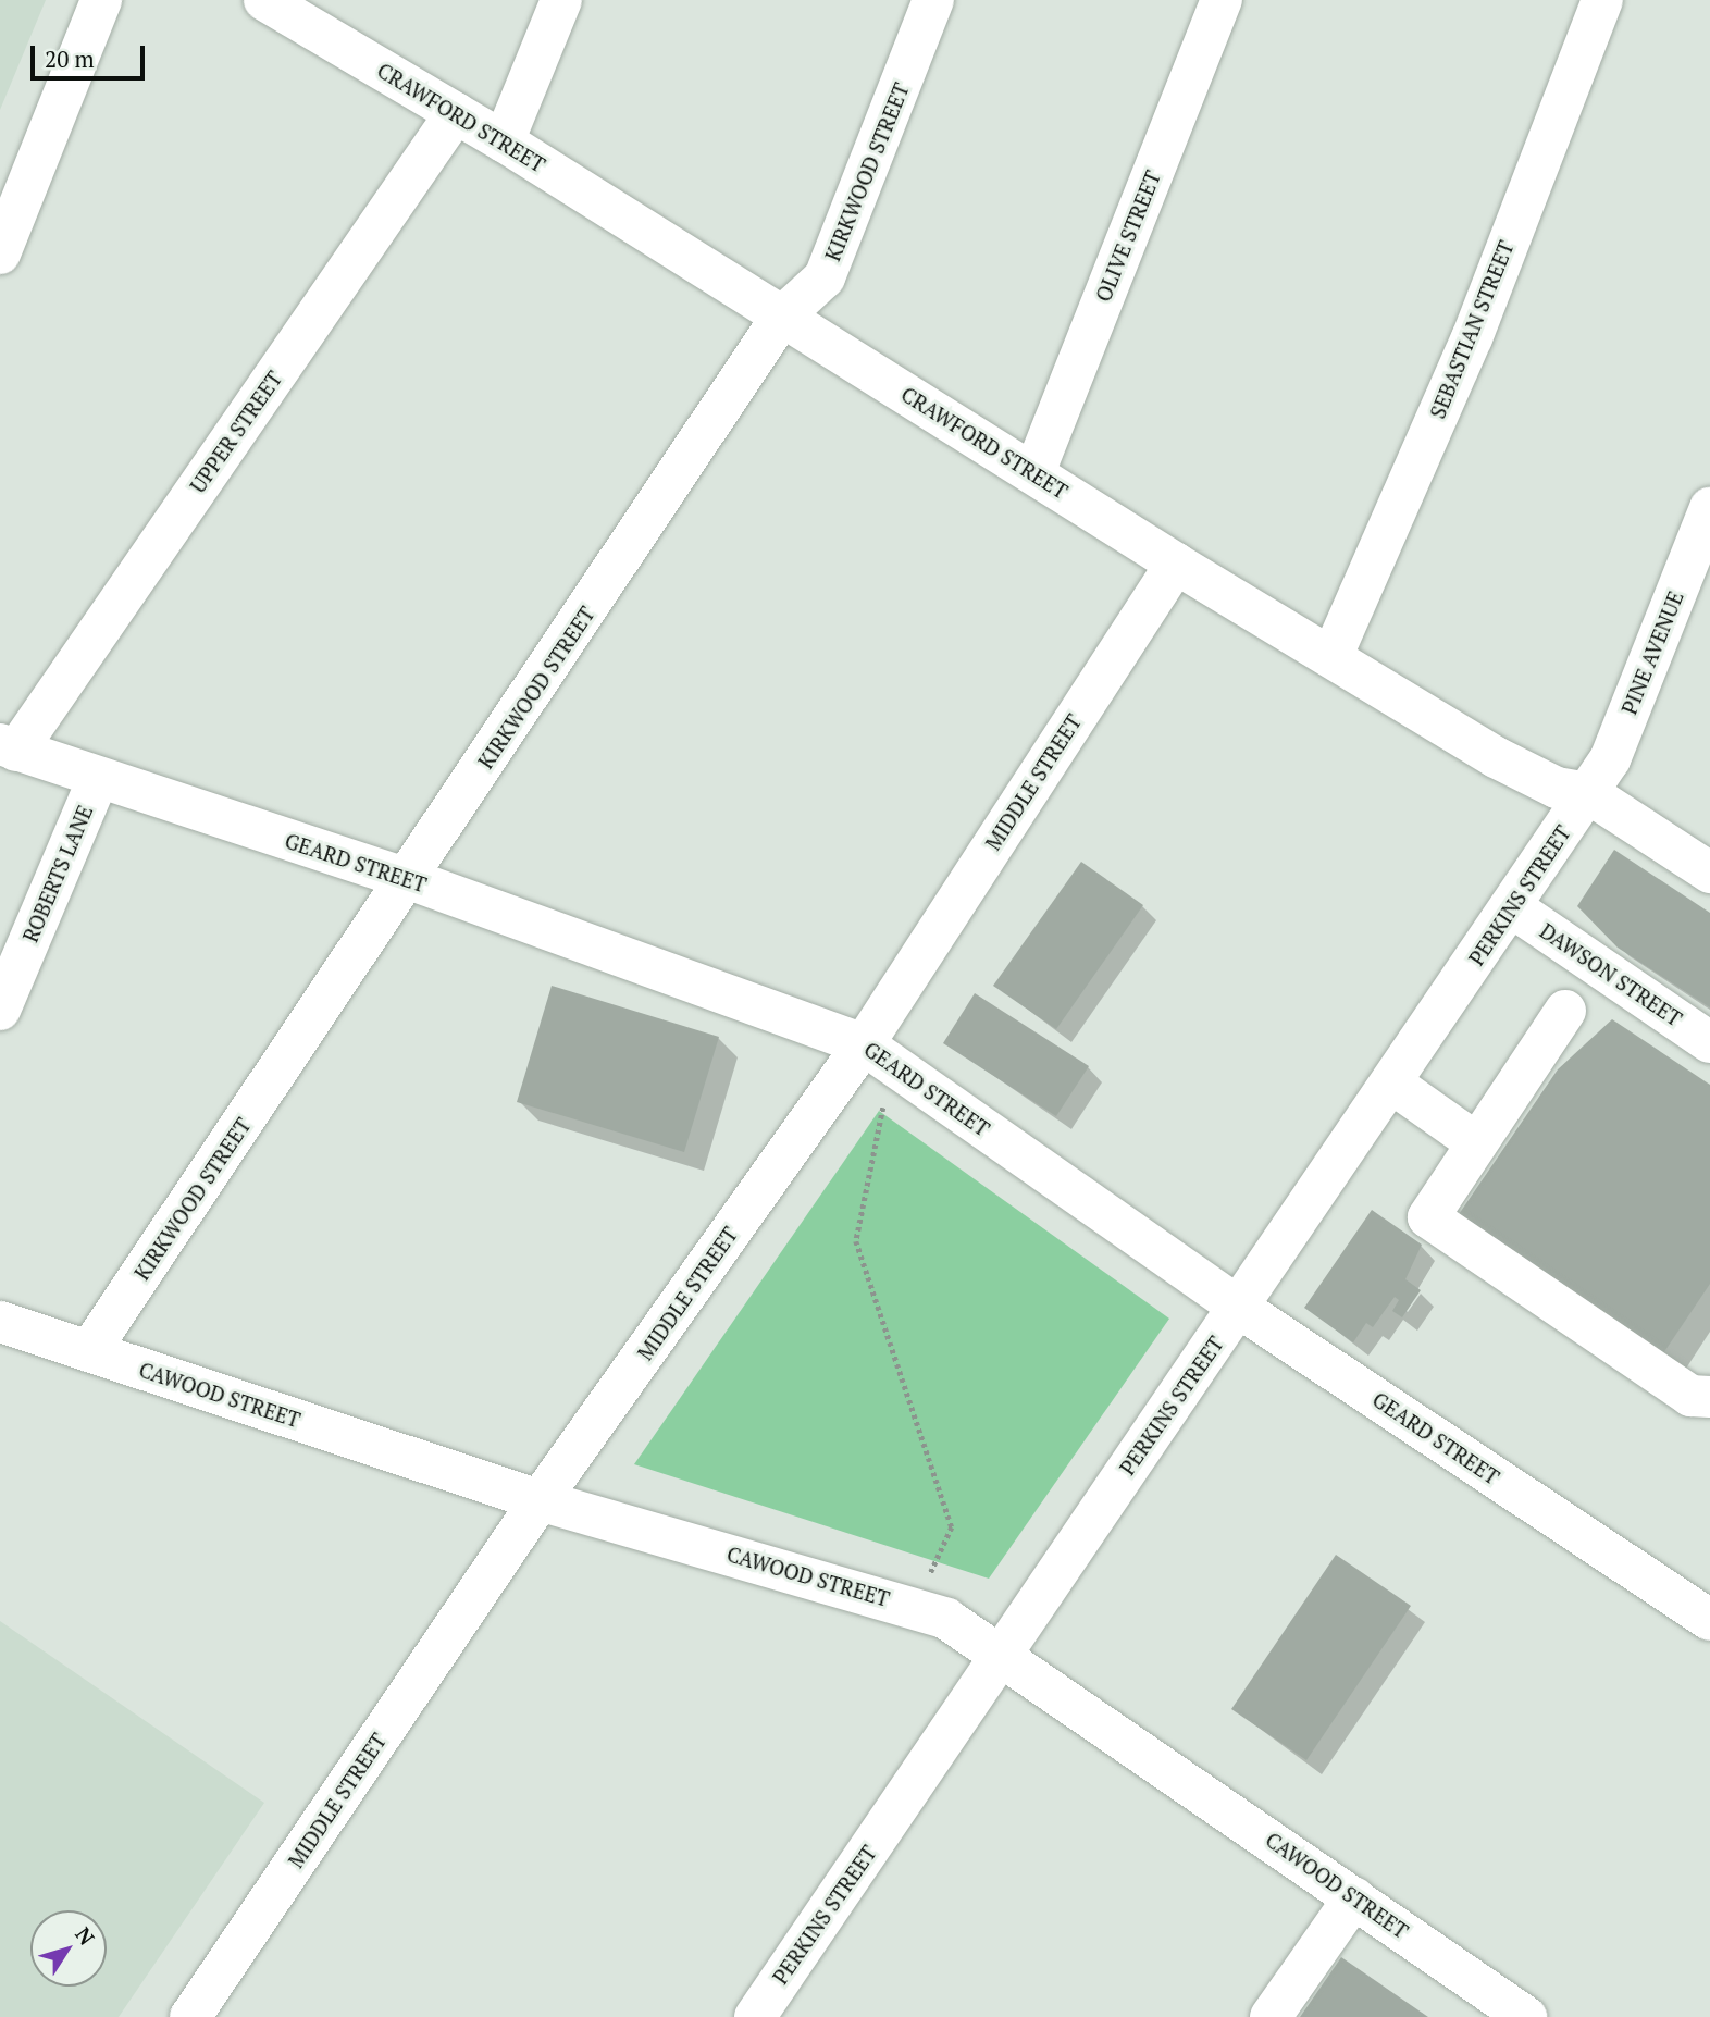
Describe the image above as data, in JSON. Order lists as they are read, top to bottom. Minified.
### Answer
{"streets":{"street":["CRAWFORD STREET","KIRKWOOD STREET","OLIVE STREET","SEBASTIAN STREET","UPPER STREET","PINE AVENUE","MIDDLE STREET","GEARD STREET","ROBERTS LANE","PERKINS STREET","DAWSON STREET","CAWOOD STREET"]},"crossings":[["CRAWFORD STREET","KIRKWOOD STREET"],["CRAWFORD STREET","OLIVE STREET"],["CRAWFORD STREET","SEBASTIAN STREET"],["CRAWFORD STREET","UPPER STREET"],["CRAWFORD STREET","PINE AVENUE"],["CRAWFORD STREET","MIDDLE STREET"],["CRAWFORD STREET","PERKINS STREET"],["KIRKWOOD STREET","GEARD STREET"],["KIRKWOOD STREET","CAWOOD STREET"],["UPPER STREET","GEARD STREET"],["PINE AVENUE","PERKINS STREET"],["MIDDLE STREET","GEARD STREET"],["MIDDLE STREET","CAWOOD STREET"],["GEARD STREET","ROBERTS LANE"],["GEARD STREET","PERKINS STREET"],["PERKINS STREET","DAWSON STREET"],["PERKINS STREET","CAWOOD STREET"]],"scale_bar":"20 m","north":"top right"}
